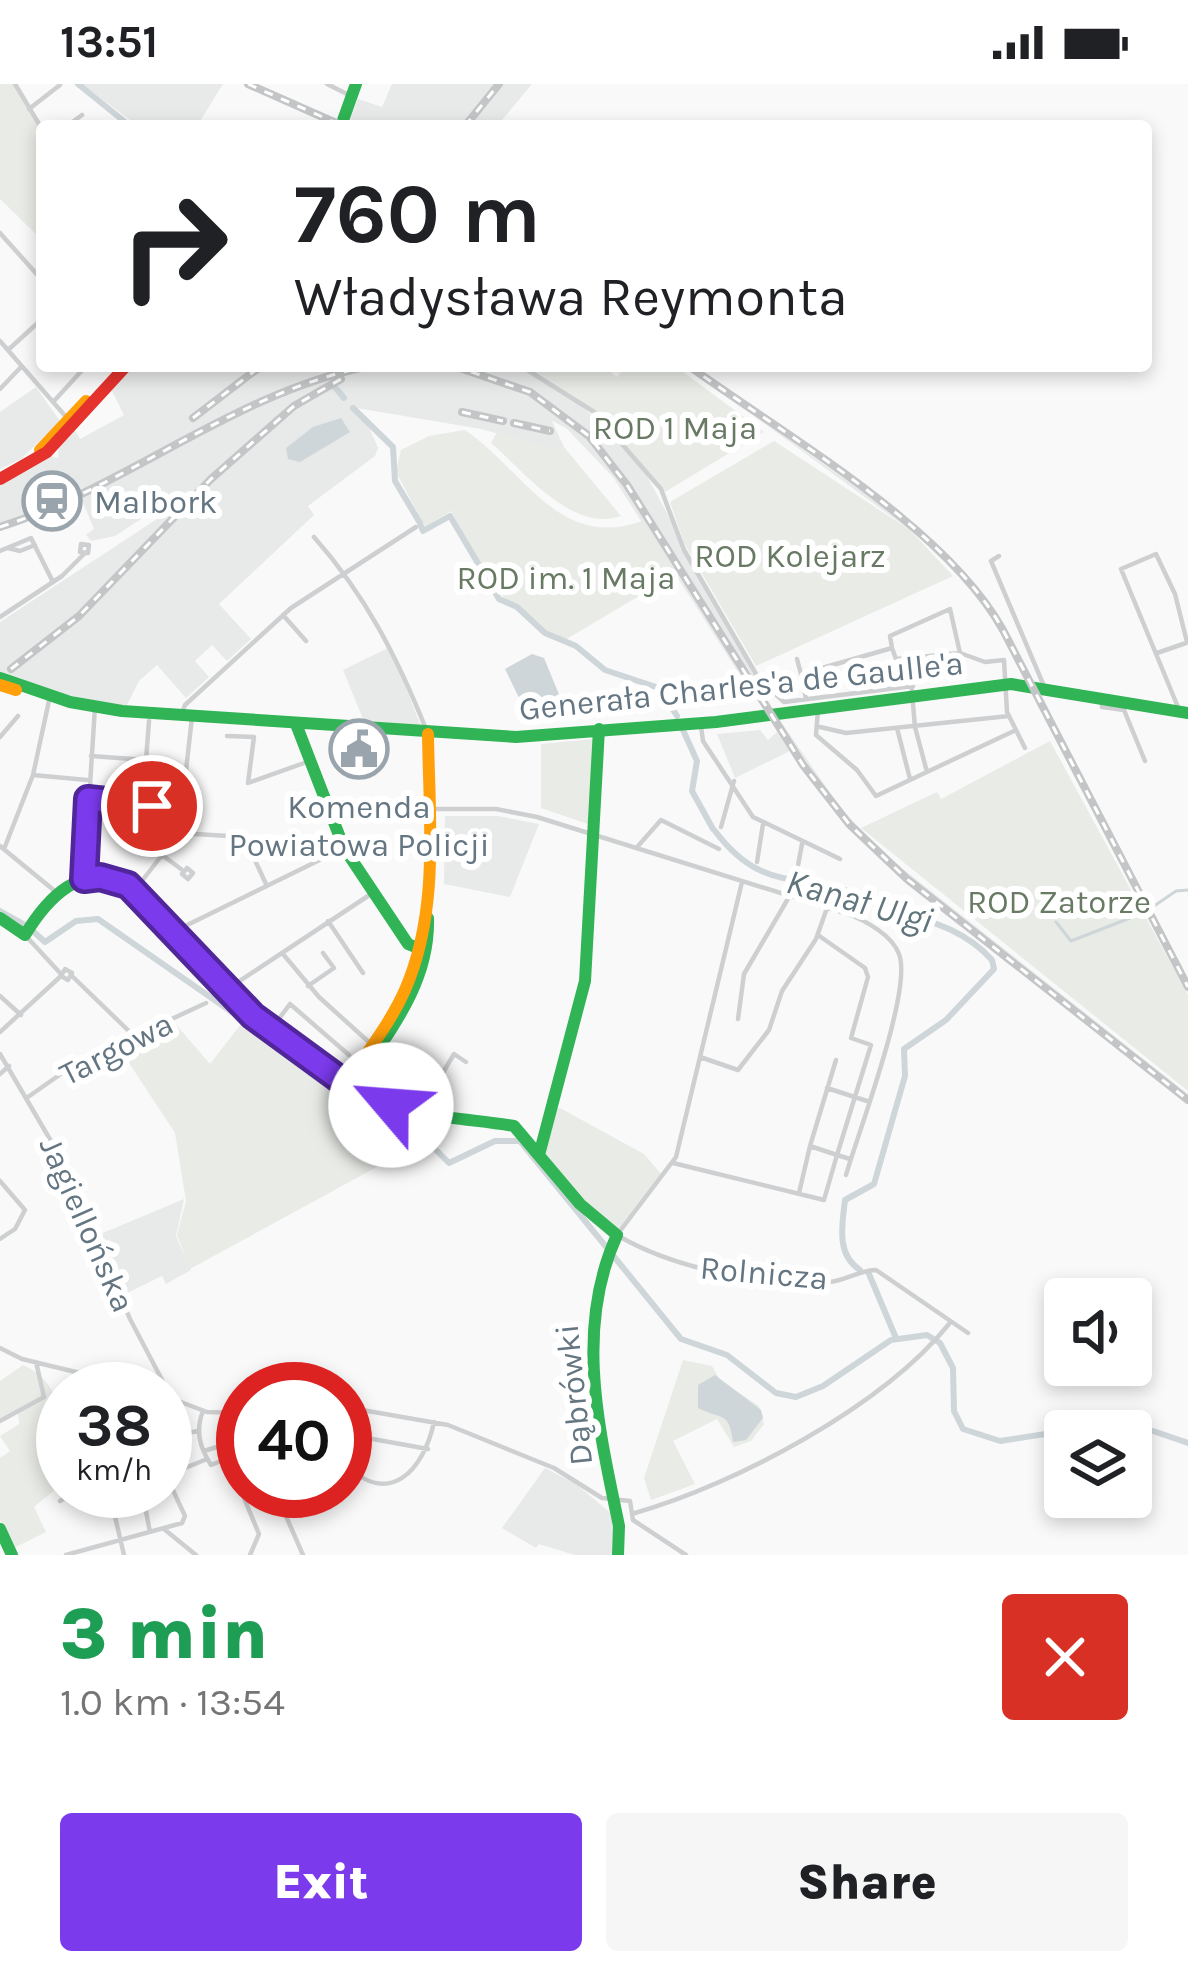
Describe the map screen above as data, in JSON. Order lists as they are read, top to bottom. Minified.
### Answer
{"streets":{"street":["Generała Charles'a de Gaulle'a","Targowa","Jagiellońska","Rolnicza","Dąbrówki"]},"crossings":[["Targowa","Jagiellońska"],["Rolnicza","Dąbrówki"]],"water":["Kanał Ulgi"],"parks":["ROD 1 Maja","ROD Kolejarz","ROD im. 1 Maja","ROD Zatorze"],"places":{"station":["Malbork"],"public building":["Komenda Powiatowa Policji"]},"page":{"status":"13:51","turn":["760 m","Władysława Reymonta"],"speed":"38 km/h","limit":"40","heading":["3 min","1.0 km · 13:54"],"buttons":["Exit","Share"]}}
